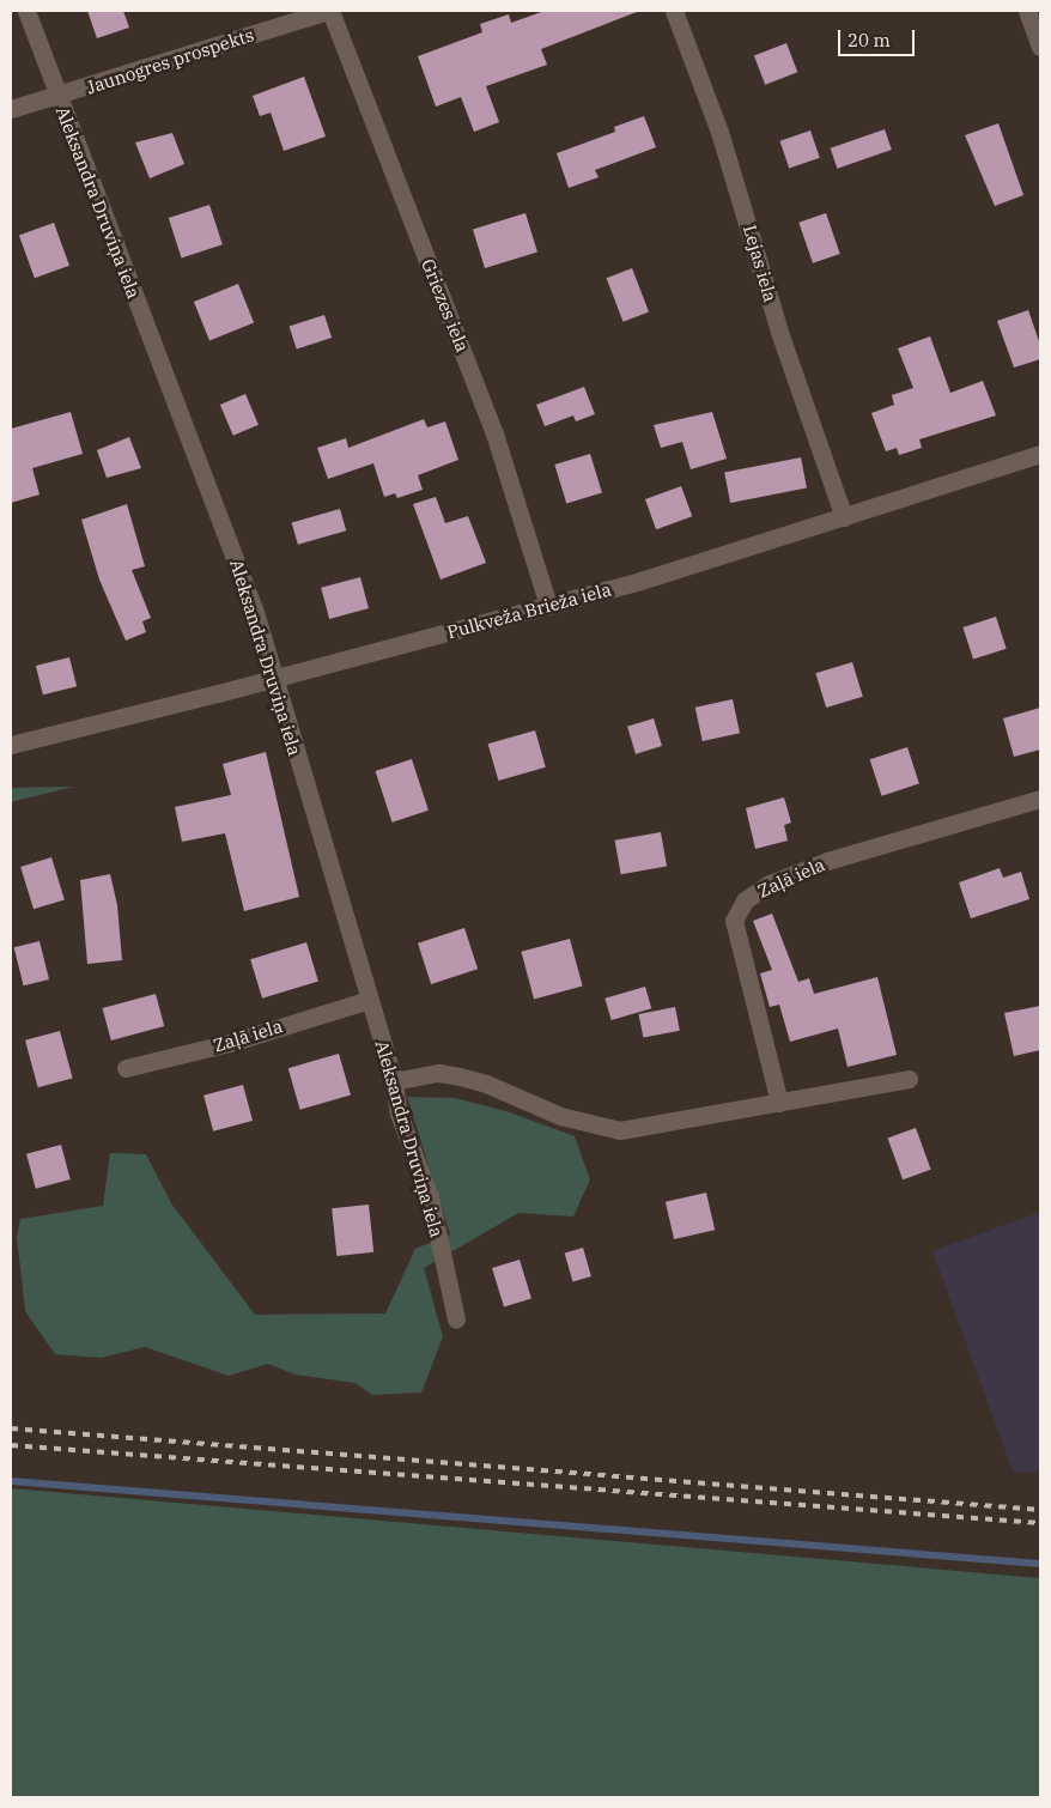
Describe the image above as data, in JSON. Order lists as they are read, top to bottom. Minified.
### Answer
{"streets":{"street":["Jaunogres prospekts","Aleksandra Druviņa iela","Lejas iela","Griezes iela","Pulkveža Brieža iela","Zaļā iela"]},"crossings":[["Jaunogres prospekts","Aleksandra Druviņa iela"],["Jaunogres prospekts","Griezes iela"],["Aleksandra Druviņa iela","Pulkveža Brieža iela"],["Aleksandra Druviņa iela","Zaļā iela"],["Lejas iela","Pulkveža Brieža iela"],["Griezes iela","Pulkveža Brieža iela"]],"scale_bar":"20 m"}
